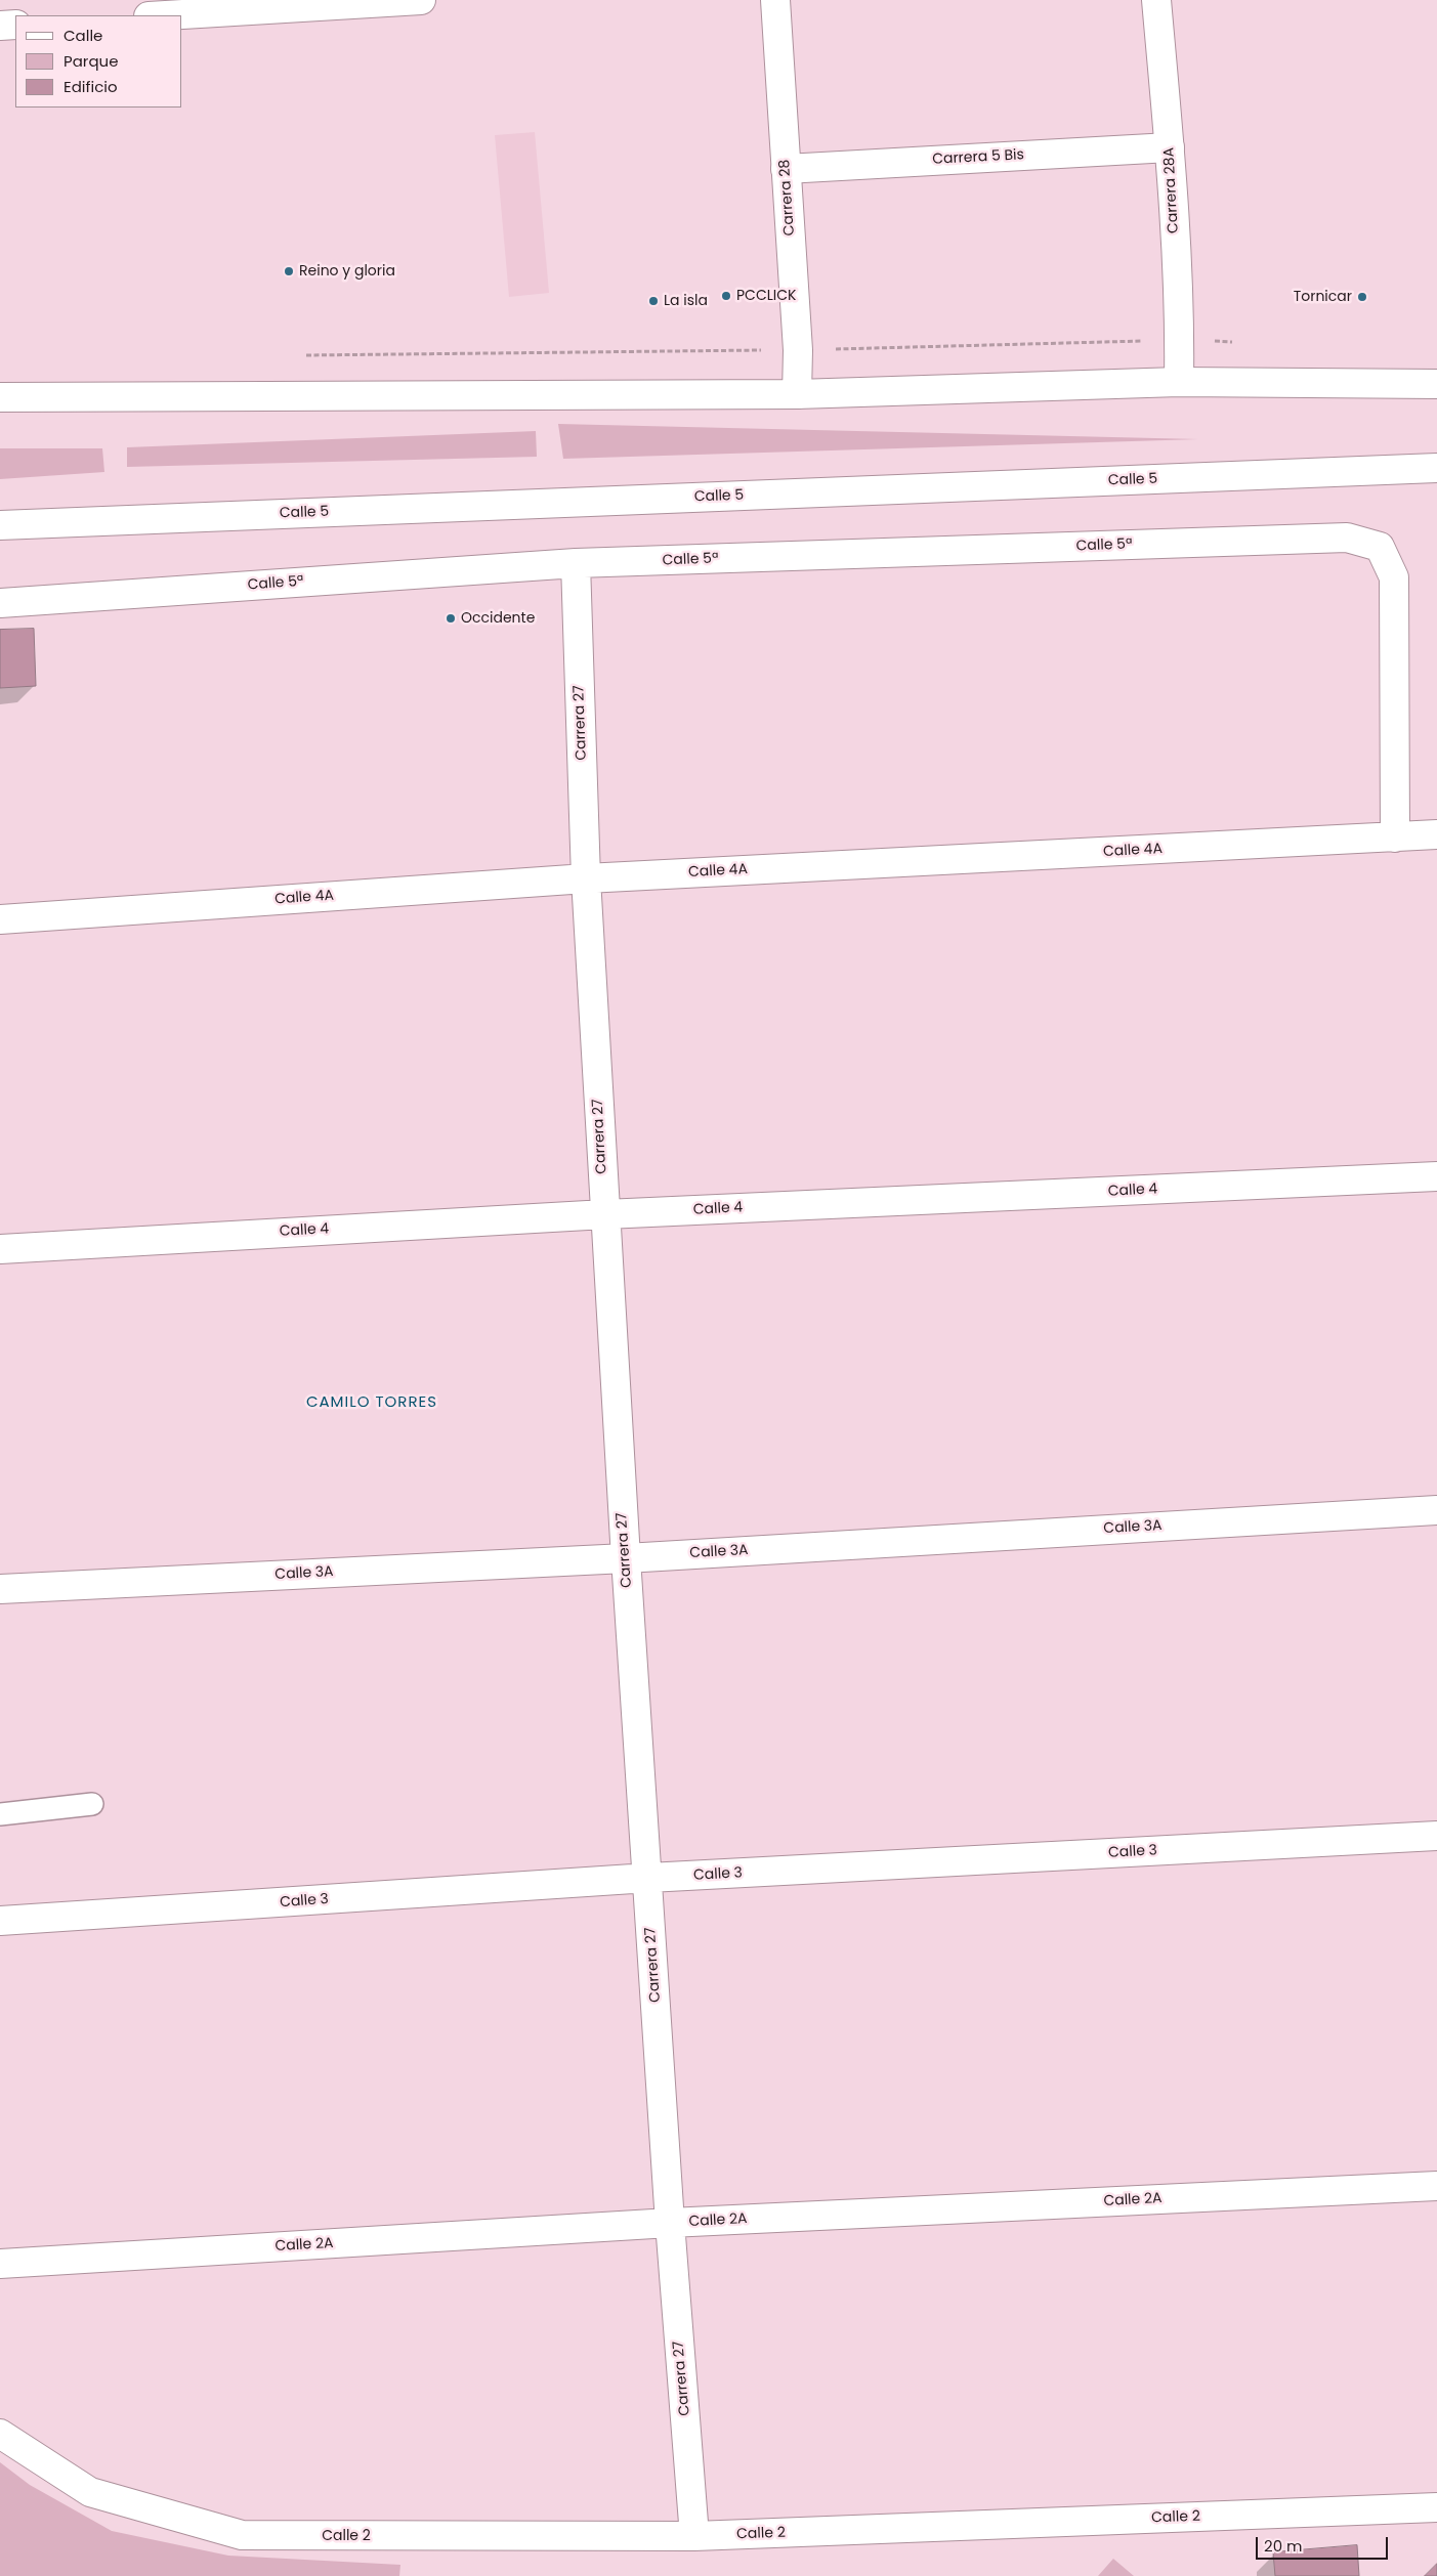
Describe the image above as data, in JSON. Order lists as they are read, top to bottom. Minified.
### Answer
{"streets":{"street":["Carrera 5 Bis","Carrera 28A","Carrera 28","Calle 5","Calle 5ª","Carrera 27","Calle 4A","Calle 4","Calle 3A","Calle 3","Calle 2A","Calle 2"]},"crossings":[["Carrera 5 Bis","Carrera 28A"],["Carrera 5 Bis","Carrera 28"],["Calle 5ª","Carrera 27"],["Calle 5ª","Calle 4A"],["Carrera 27","Calle 4A"],["Carrera 27","Calle 4"],["Carrera 27","Calle 3A"],["Carrera 27","Calle 3"],["Carrera 27","Calle 2A"],["Carrera 27","Calle 2"]],"districts":["CAMILO TORRES"],"places":["Reino y gloria","PCCLICK","Tornicar","La isla","Occidente"],"legend":["Calle","Parque","Edificio"],"scale_bar":"20 m"}
